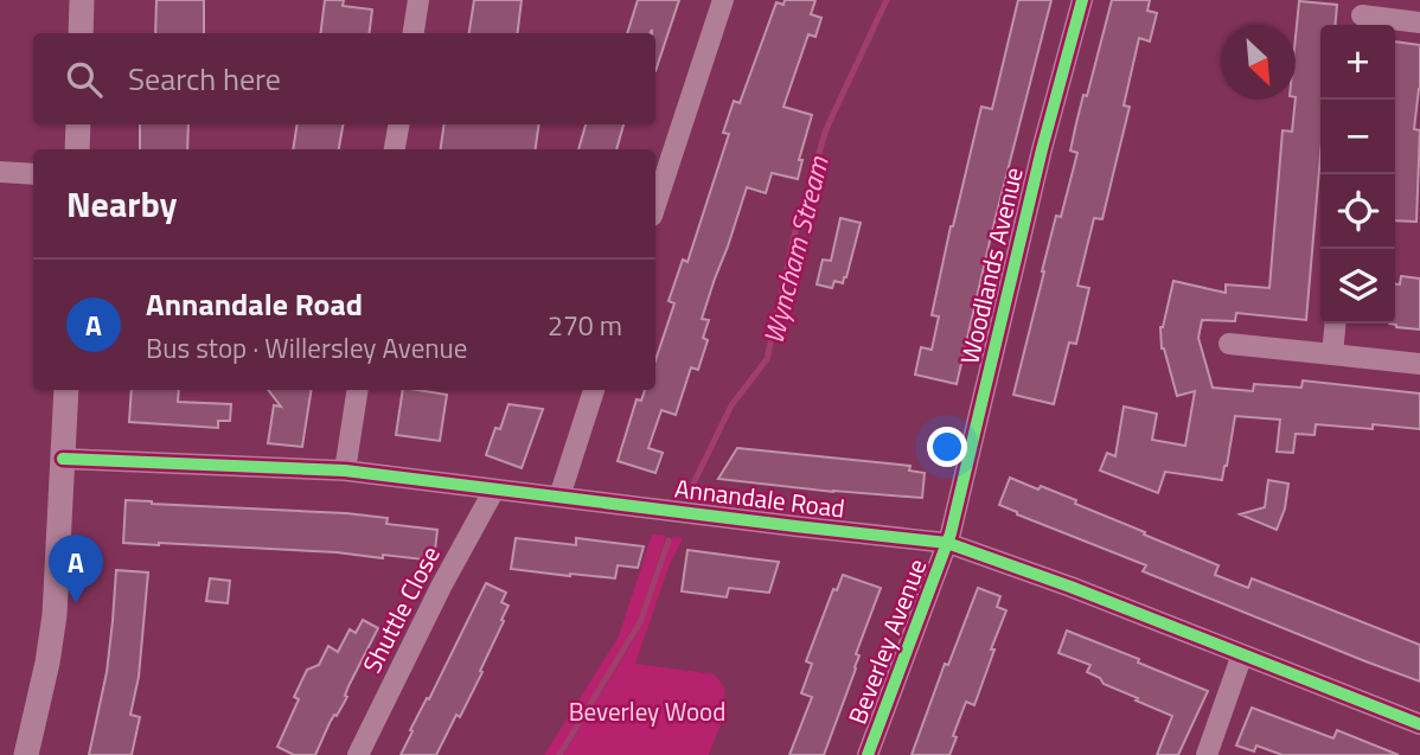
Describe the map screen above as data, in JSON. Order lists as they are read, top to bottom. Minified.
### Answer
{"streets":{"street":["Woodlands Avenue","Annandale Road","Shuttle Close","Beverley Avenue"]},"crossings":[["Woodlands Avenue","Annandale Road"],["Woodlands Avenue","Beverley Avenue"],["Annandale Road","Shuttle Close"],["Annandale Road","Beverley Avenue"]],"water":["Wyncham Stream"],"parks":["Beverley Wood"],"north":"bottom right","page":{"map_buttons":["+","−"],"search":"Search here","heading":"Nearby","list":[{"mark":"A","name":"Annandale Road","note":"Bus stop · Willersley Avenue","value":"270 m"}],"pins":"A"}}
